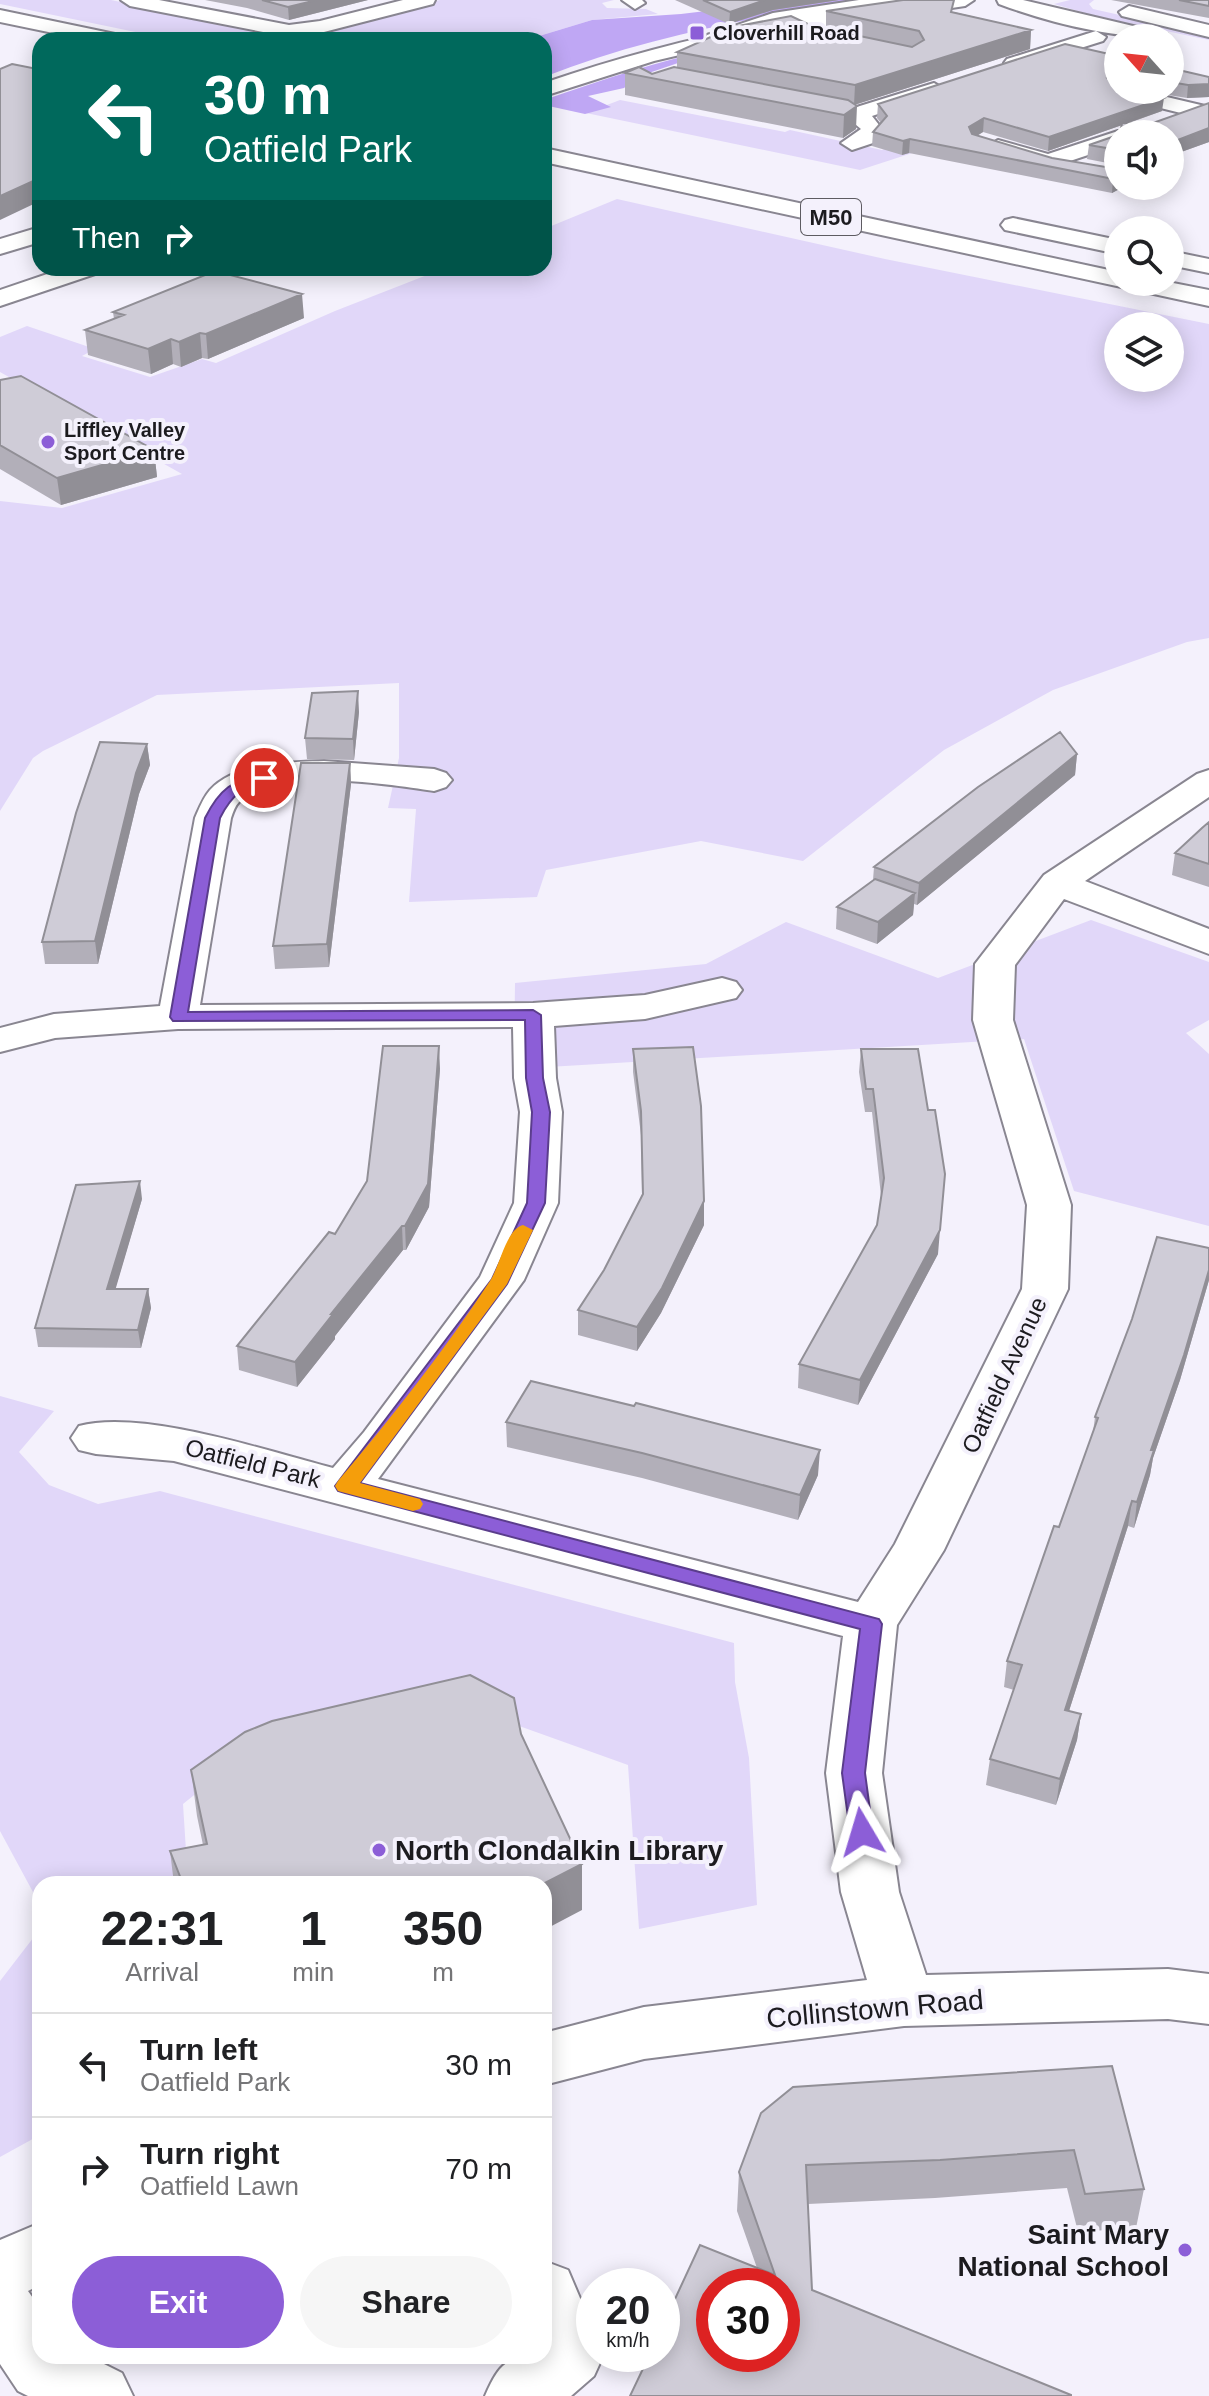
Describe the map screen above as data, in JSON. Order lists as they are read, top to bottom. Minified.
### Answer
{"streets":{"main road":["M50","Oatfield Avenue","Oatfield Park","Collinstown Road"]},"crossings":[["Oatfield Avenue","Oatfield Park"],["Oatfield Avenue","Collinstown Road"]],"places":{"transit":["Cloverhill Road"],"other":["Liffley Valley Sport Centre","North Clondalkin Library","Saint Mary National School"]},"north":"top left","page":{"turn":["30 m","Oatfield Park"],"then":"Then","eta":["22:31","Arrival","1","min","350","m"],"list":[{"name":"Turn left","note":"Oatfield Park","value":"30 m"},{"name":"Turn right","note":"Oatfield Lawn","value":"70 m"}],"buttons":["Exit","Share"],"speed":"20 km/h","limit":"30"}}
